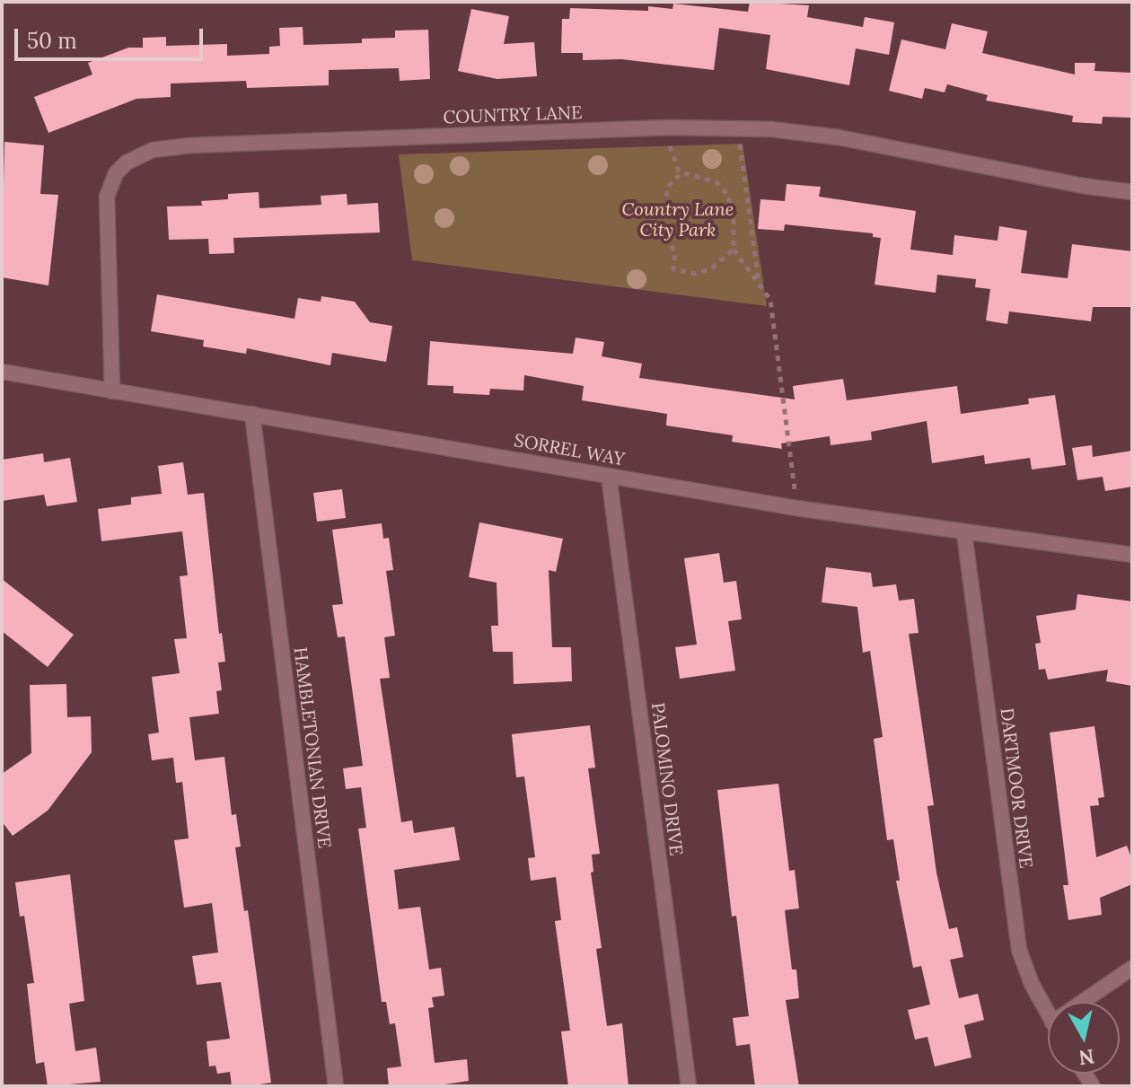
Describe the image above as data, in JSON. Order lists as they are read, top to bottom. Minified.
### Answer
{"streets":{"street":["COUNTRY LANE","SORREL WAY","HAMBLETONIAN DRIVE","PALOMINO DRIVE","DARTMOOR DRIVE"]},"crossings":[["COUNTRY LANE","SORREL WAY"],["SORREL WAY","HAMBLETONIAN DRIVE"],["SORREL WAY","PALOMINO DRIVE"],["SORREL WAY","DARTMOOR DRIVE"]],"parks":["Country Lane City Park"],"scale_bar":"50 m","north":"bottom"}
